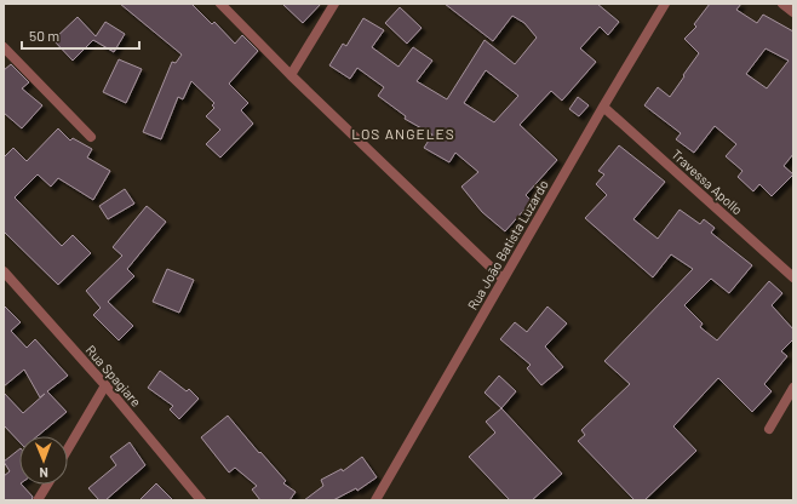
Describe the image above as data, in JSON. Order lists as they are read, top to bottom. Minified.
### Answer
{"streets":{"street":["Travessa Apollo","Rua João Batista Luzardo","Rua Spagiare"]},"crossings":[["Travessa Apollo","Rua João Batista Luzardo"]],"districts":["LOS ANGELES"],"scale_bar":"50 m","north":"bottom"}
